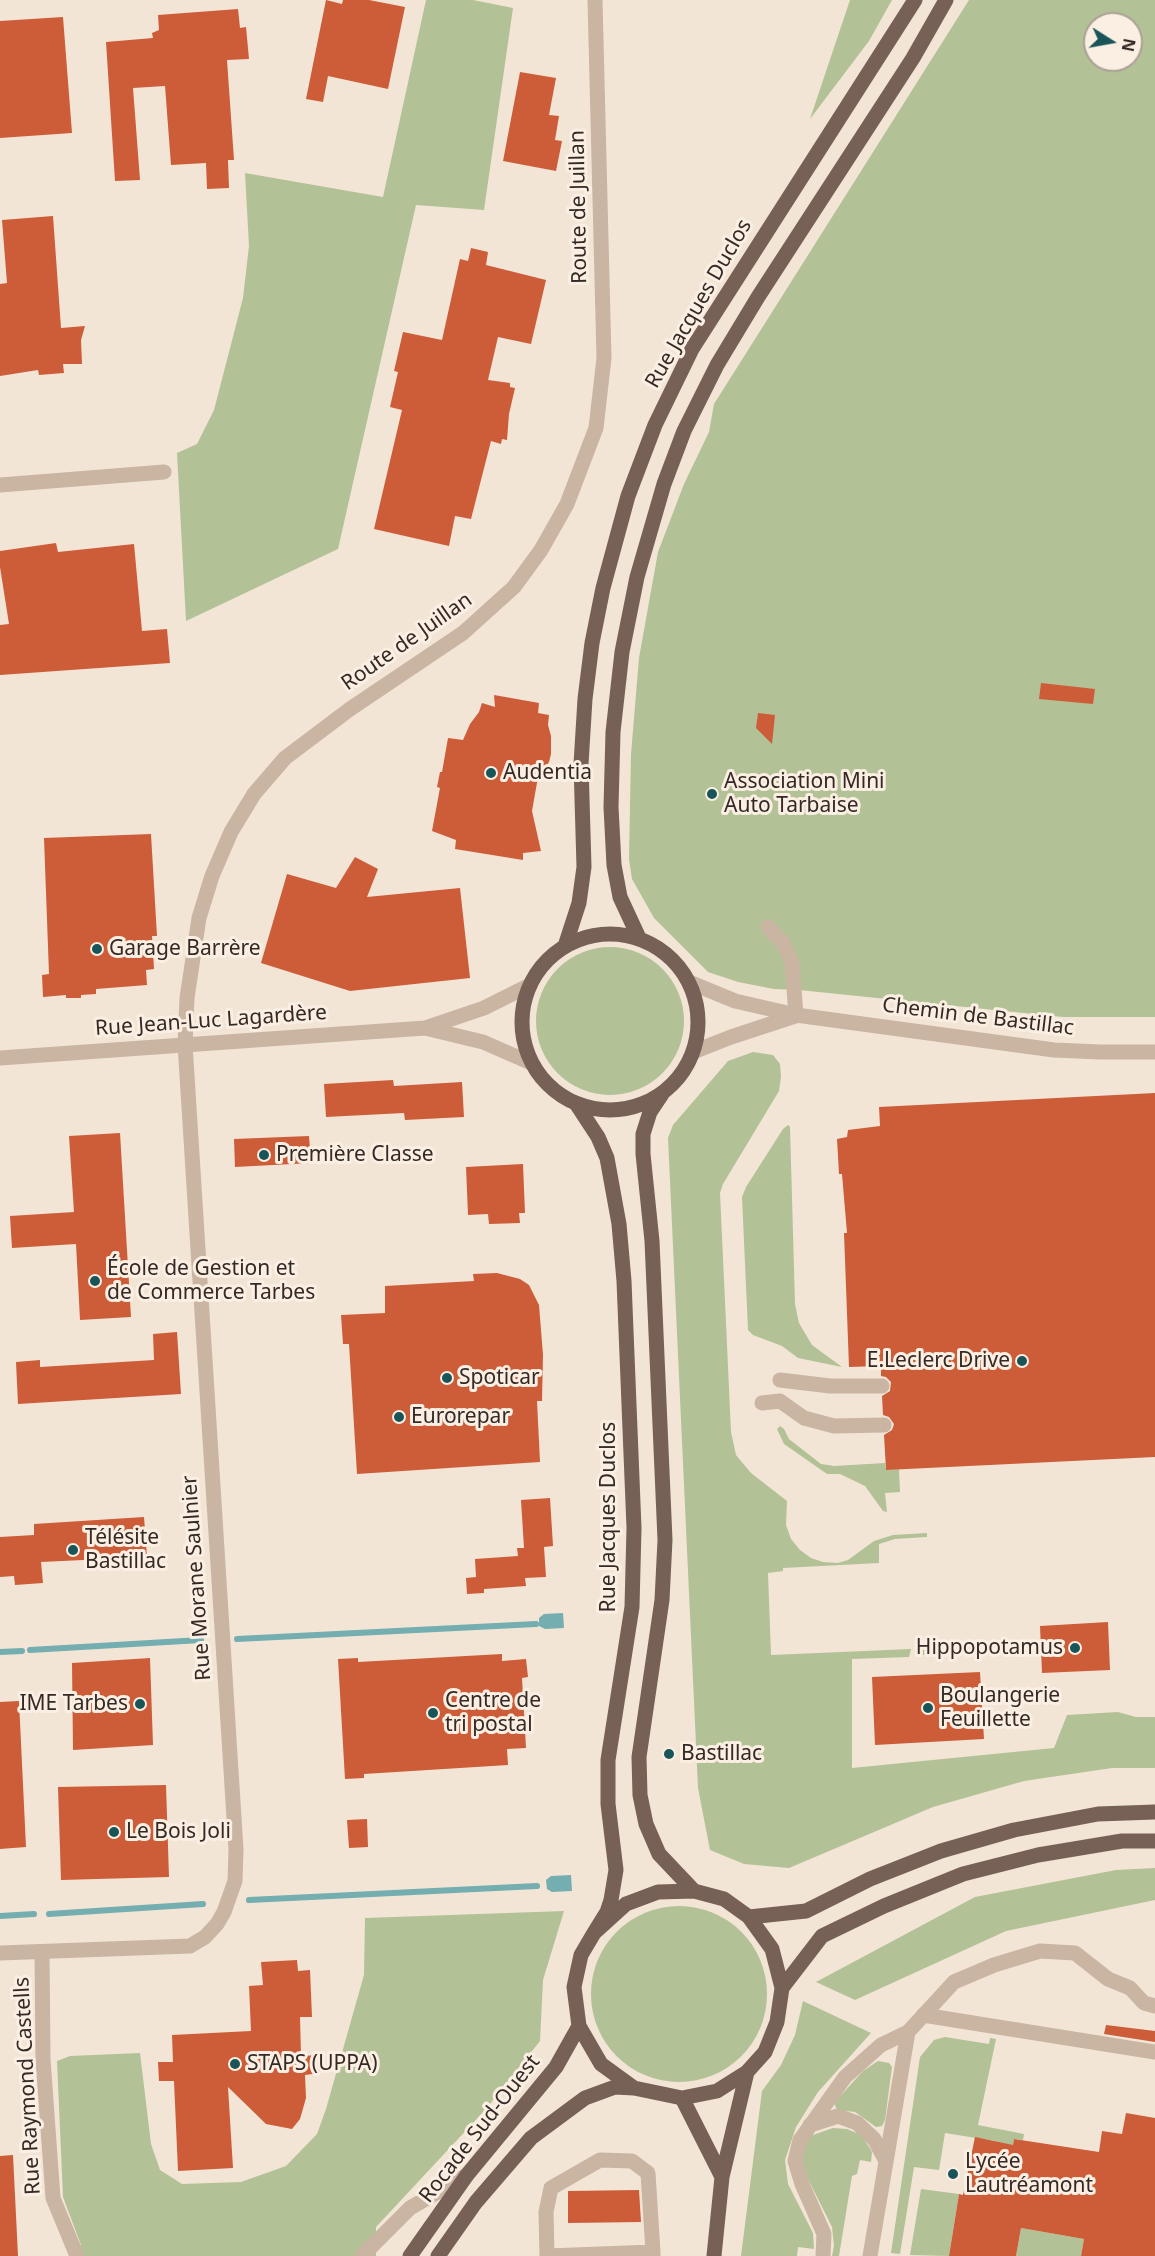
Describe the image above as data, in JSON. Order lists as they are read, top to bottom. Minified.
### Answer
{"streets":{"main road":["Rue Jacques Duclos","Rocade Sud-Ouest"],"street":["Route de Juillan","Chemin de Bastillac","Rue Jean-Luc Lagardère","Rue Morane Saulnier","Rue Raymond Castells"]},"crossings":[["Route de Juillan","Rue Jean-Luc Lagardère"],["Route de Juillan","Rue Morane Saulnier"],["Rue Jacques Duclos","Chemin de Bastillac"],["Rue Jacques Duclos","Rue Jean-Luc Lagardère"],["Rue Jacques Duclos","Rocade Sud-Ouest"],["Chemin de Bastillac","Rue Jean-Luc Lagardère"],["Rue Jean-Luc Lagardère","Rue Morane Saulnier"],["Rue Morane Saulnier","Rue Raymond Castells"]],"places":["Audentia","Association Mini Auto Tarbaise","Garage Barrère","Première Classe","École de Gestion et de Commerce Tarbes","E.Leclerc Drive","Spoticar","Eurorepar","Télésite Bastillac","Hippopotamus","IME Tarbes","Boulangerie Feuillette","Centre de tri postal","Bastillac","Le Bois Joli","STAPS (UPPA)","Lycée Lautréamont"],"north":"right"}
